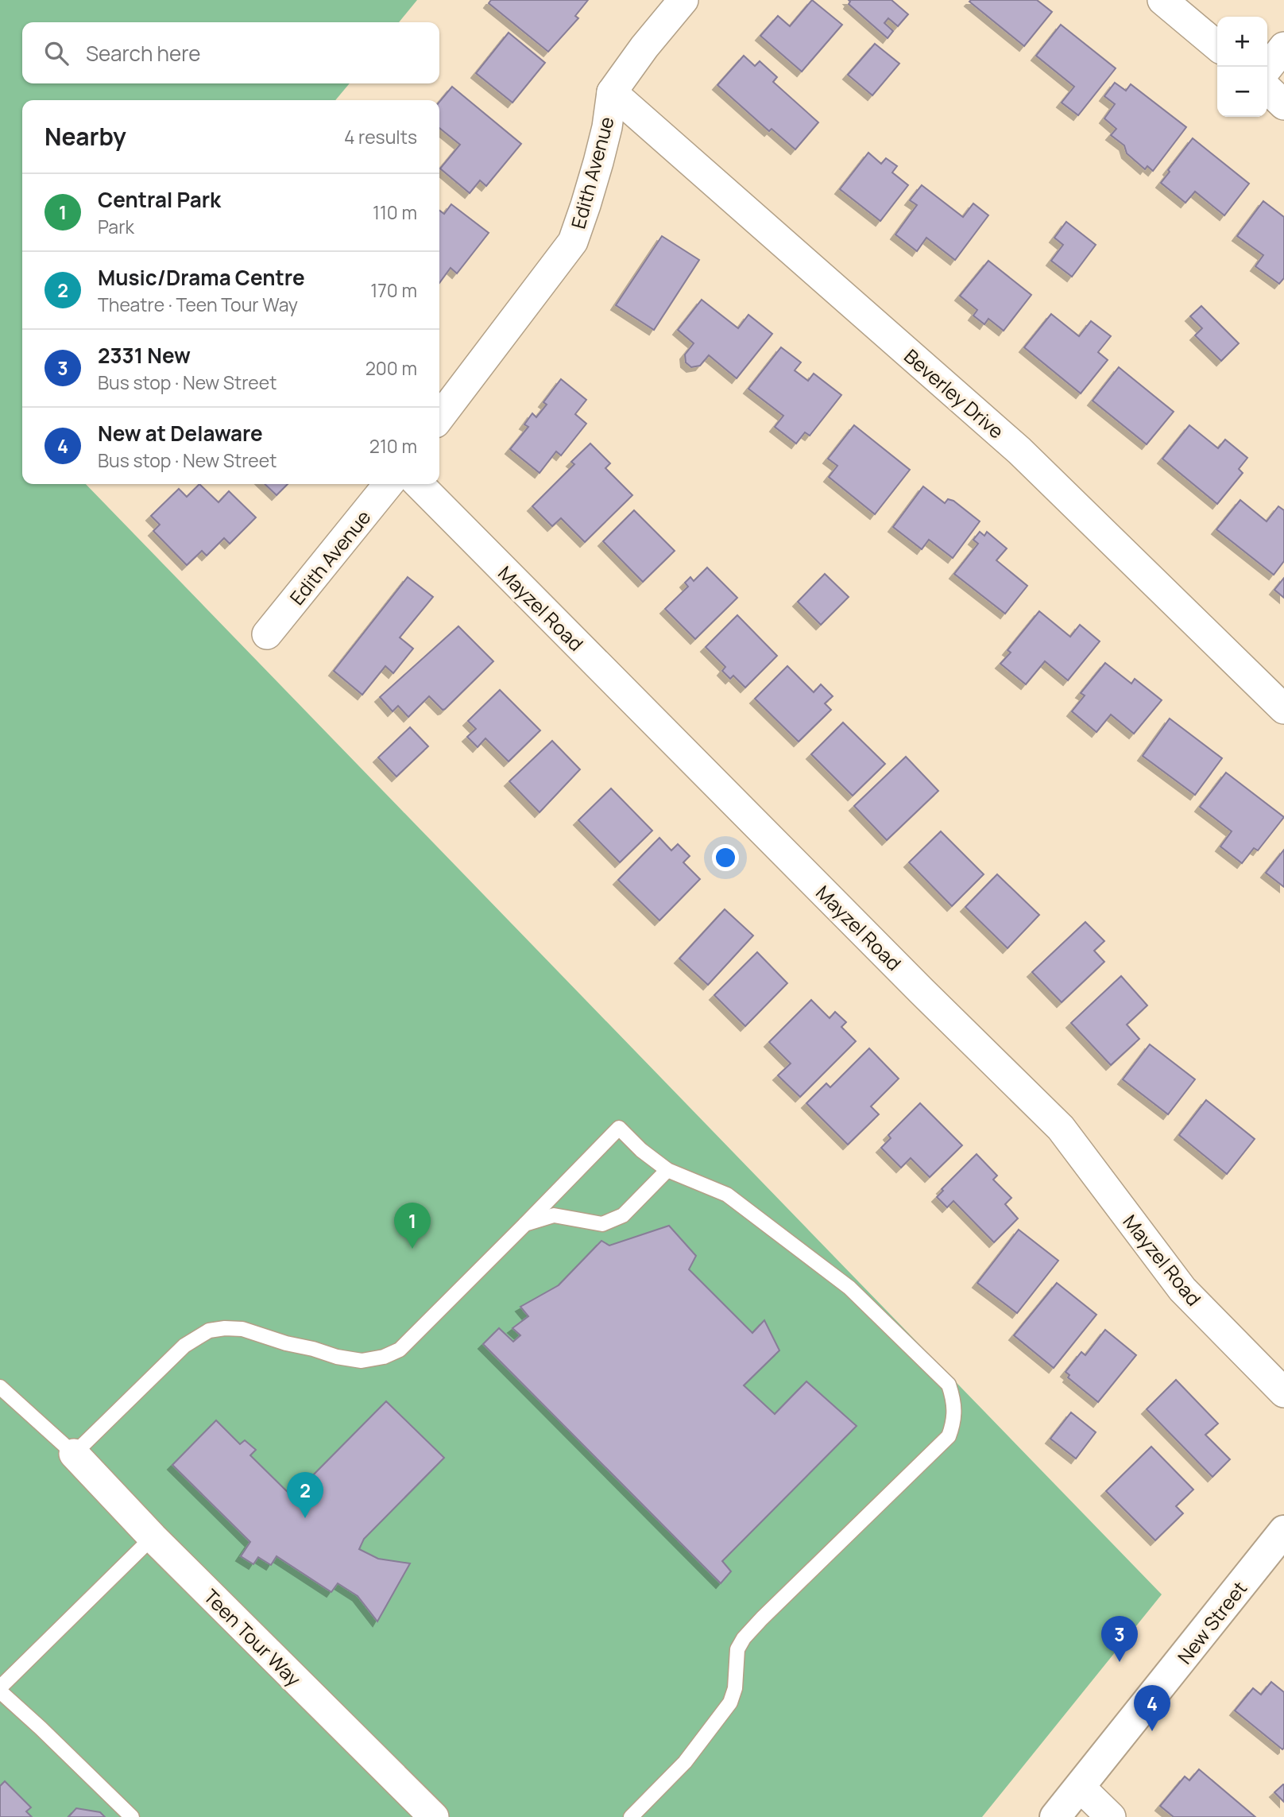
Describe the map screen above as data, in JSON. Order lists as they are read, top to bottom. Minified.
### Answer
{"streets":{"main road":["New Street"],"street":["Edith Avenue","Beverley Drive","Mayzel Road","Teen Tour Way"]},"crossings":[["Edith Avenue","Beverley Drive"]],"page":{"map_buttons":["+","−"],"search":"Search here","heading":["Nearby","4 results"],"list":[{"mark":"1","name":"Central Park","note":"Park","value":"110 m"},{"mark":"2","name":"Music/Drama Centre","note":"Theatre · Teen Tour Way","value":"170 m"},{"mark":"3","name":"2331 New","note":"Bus stop · New Street","value":"200 m"},{"mark":"4","name":"New at Delaware","note":"Bus stop · New Street","value":"210 m"}],"pins":["1","2","3","4"]}}
